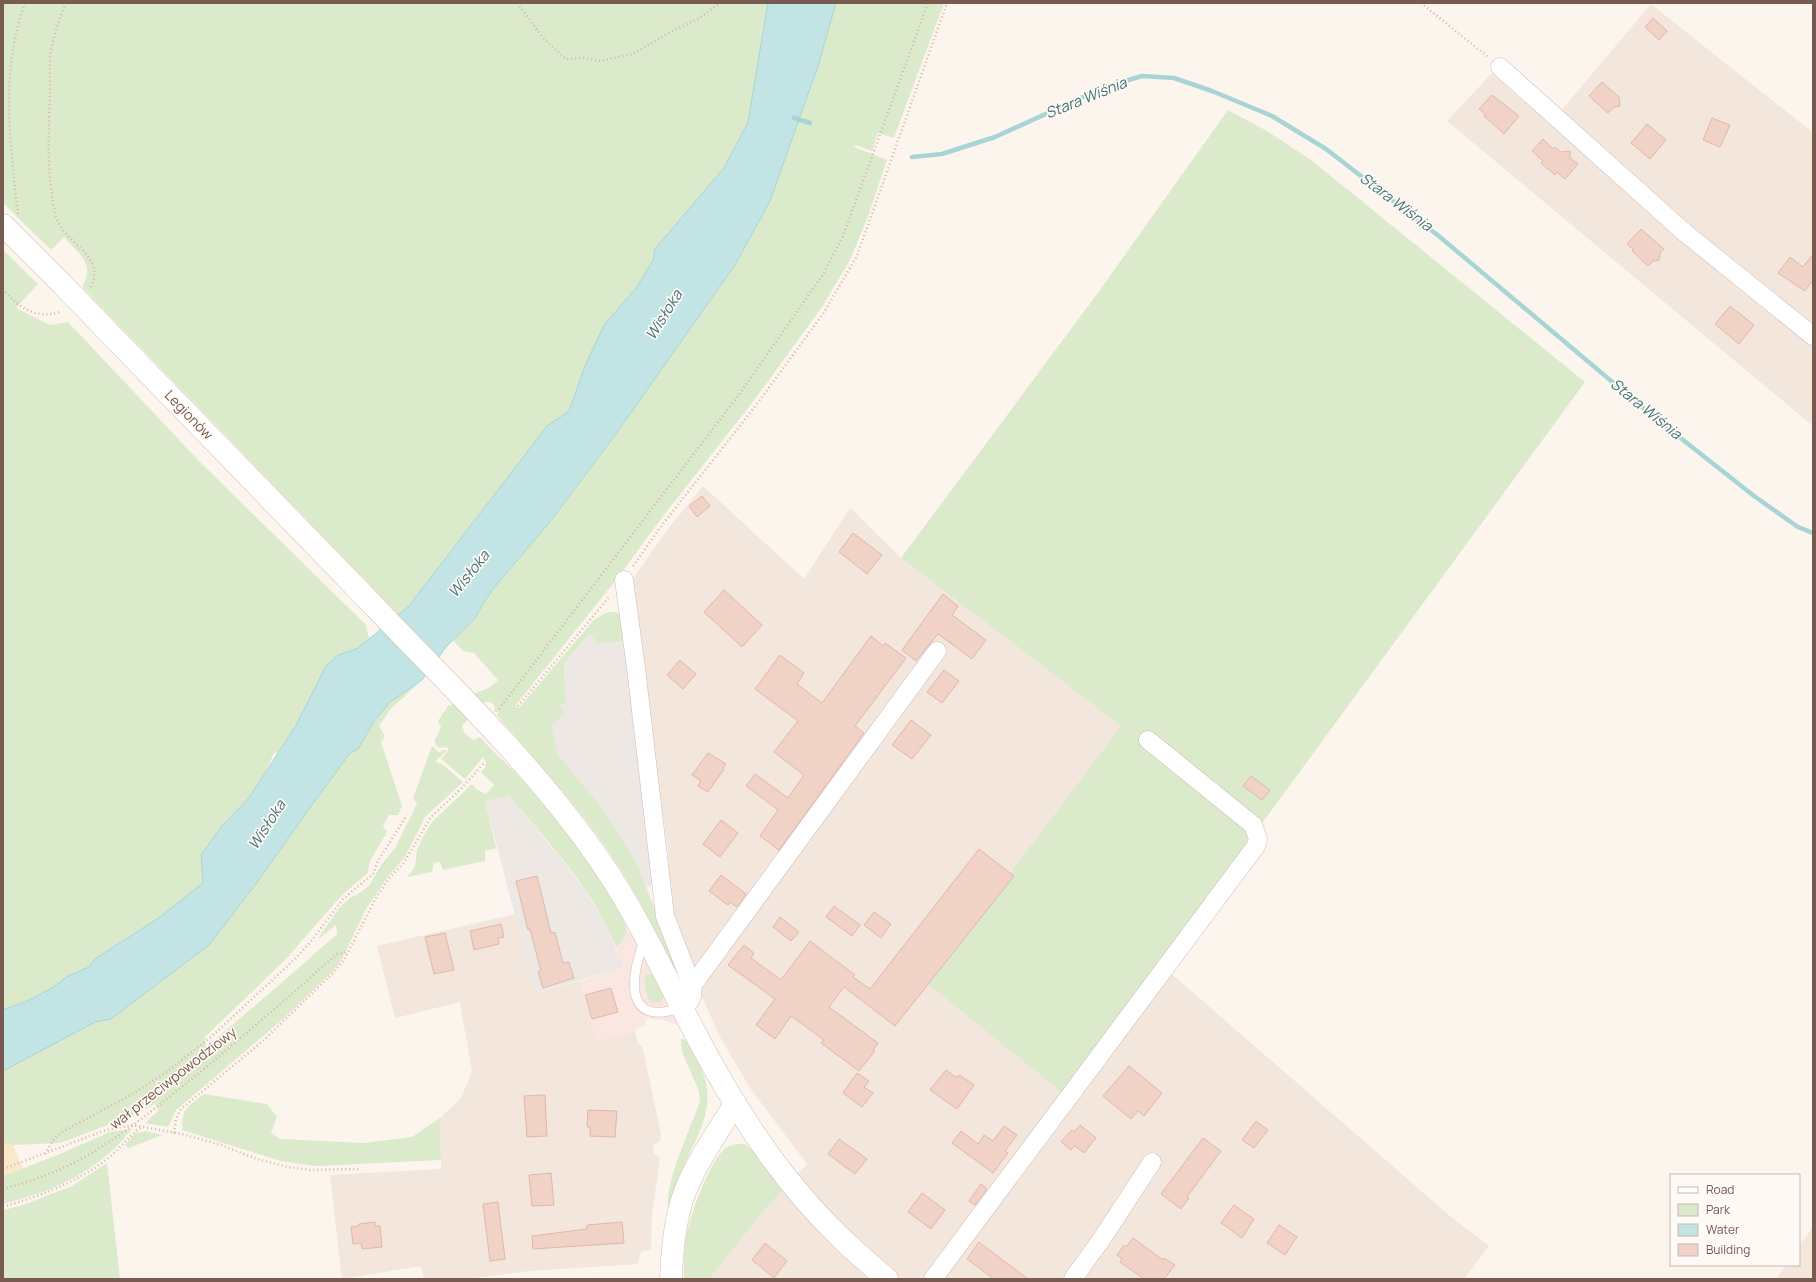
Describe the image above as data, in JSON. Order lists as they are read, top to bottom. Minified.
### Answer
{"streets":{"street":["Legionów"],"path":["wał przeciwpowodziowy"]},"water":["Stara Wiśnia","Wisłoka"],"legend":["Road","Park","Water","Building"]}
